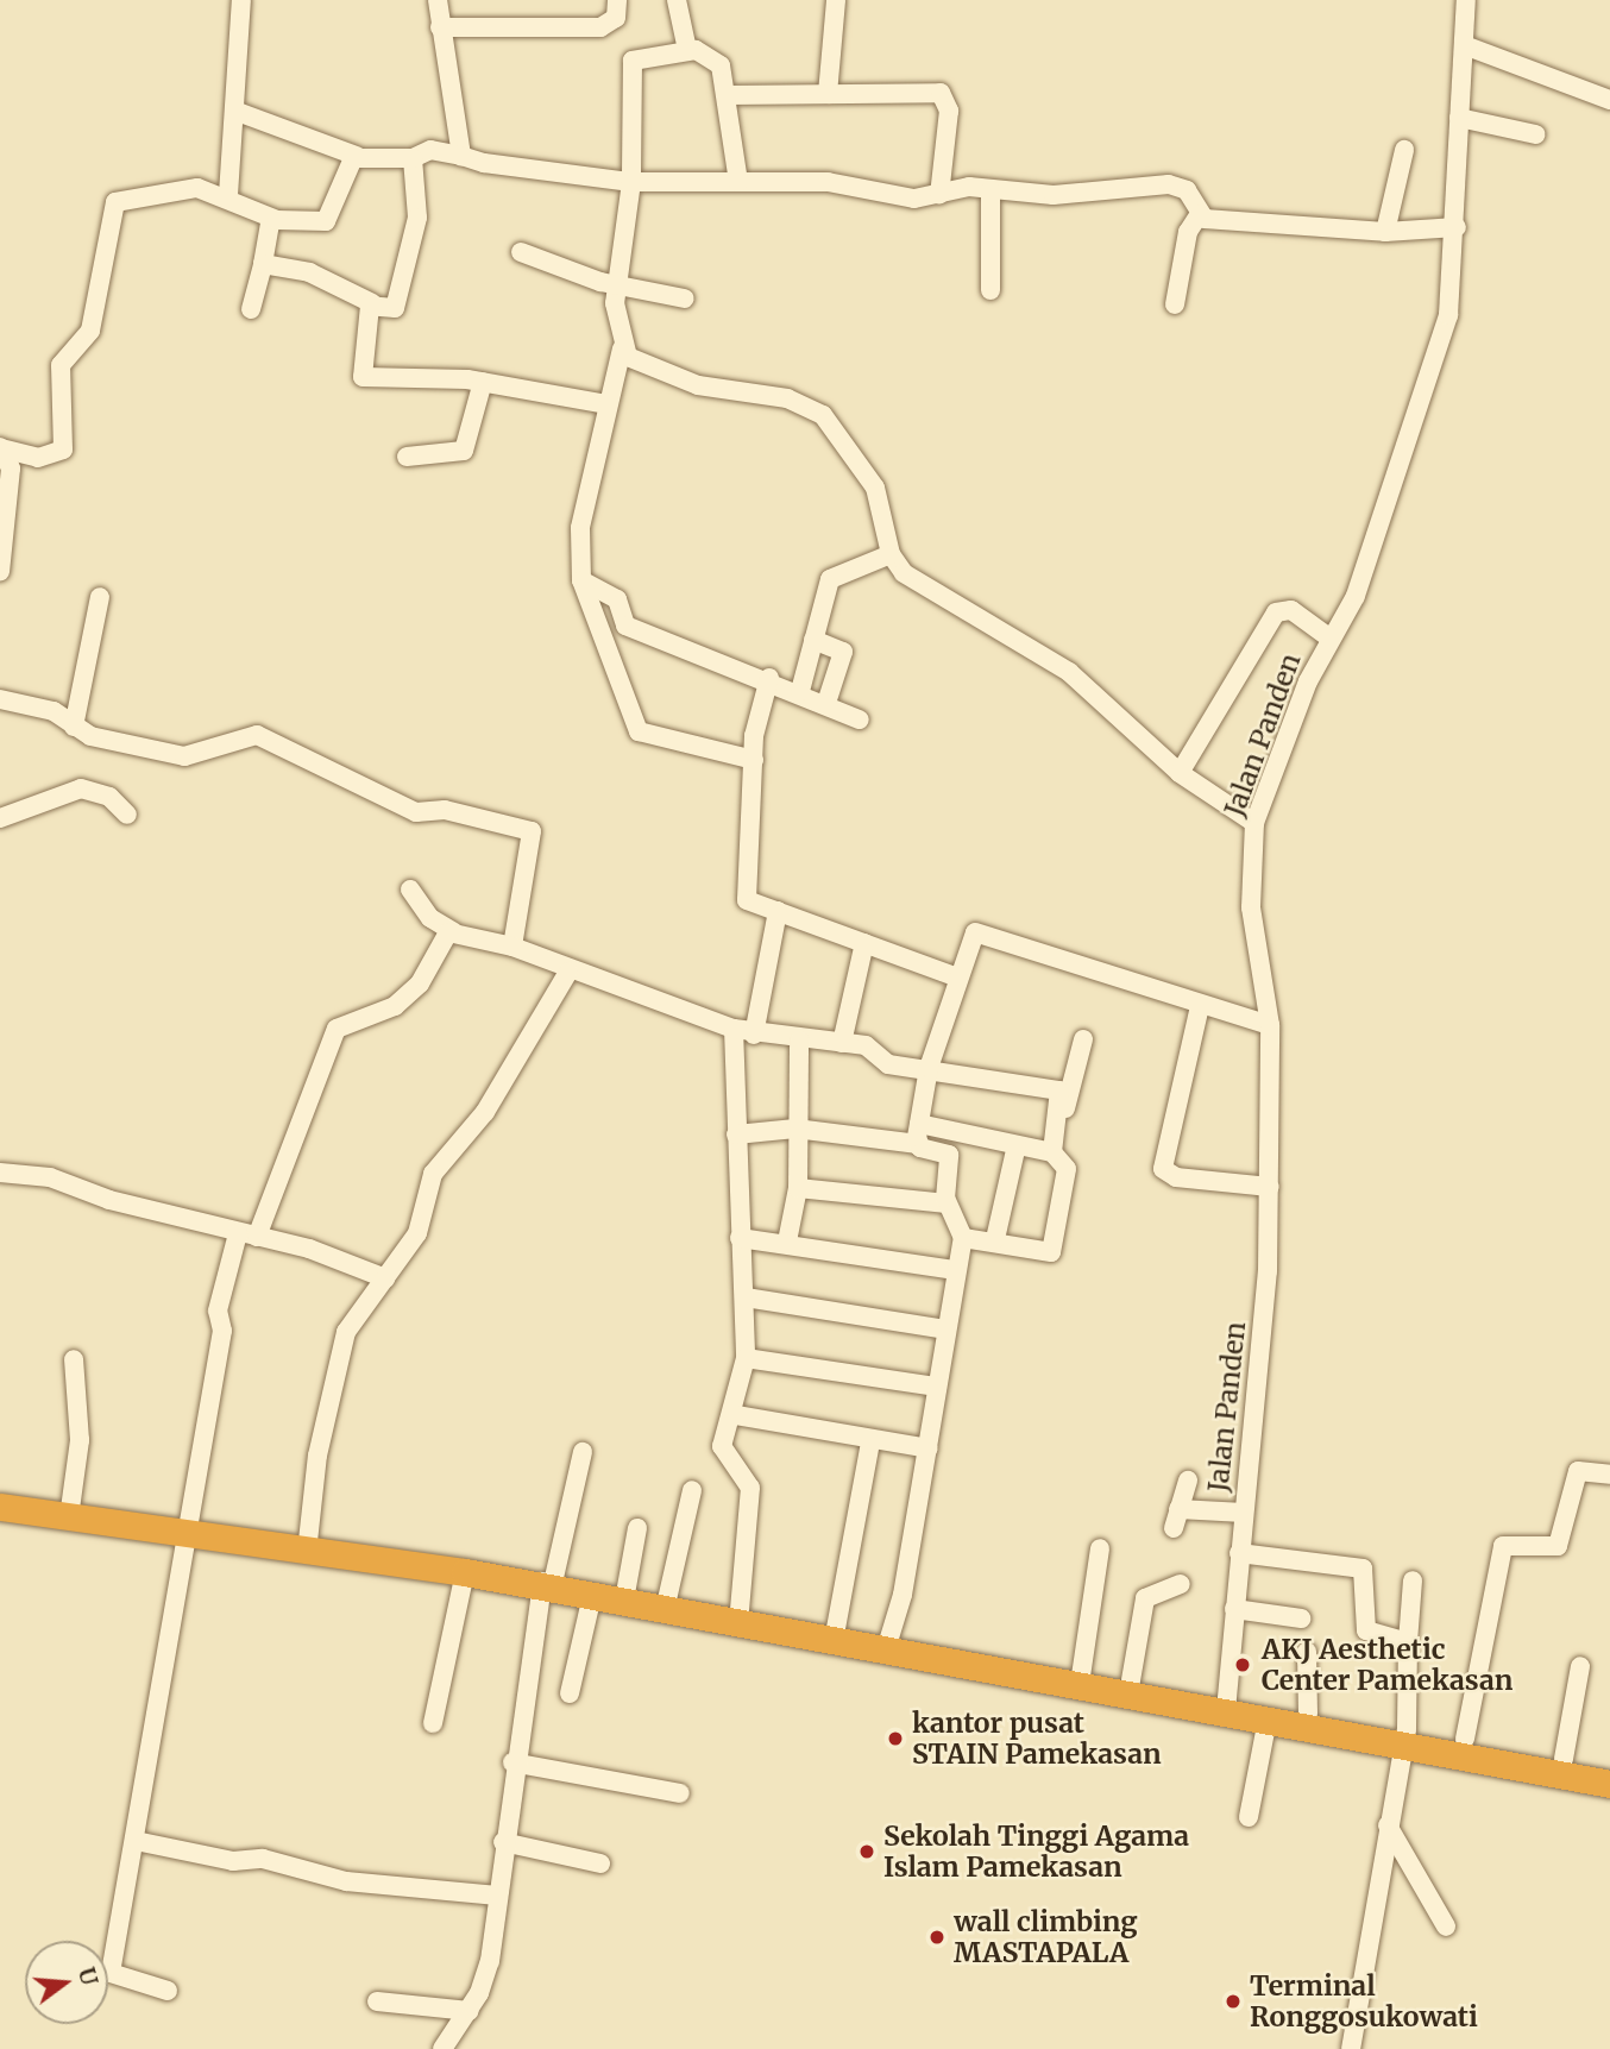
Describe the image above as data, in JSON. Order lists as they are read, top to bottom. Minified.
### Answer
{"streets":{"street":["Jalan Panden"]},"places":["AKJ Aesthetic Center Pamekasan","kantor pusat STAIN Pamekasan","Sekolah Tinggi Agama Islam Pamekasan","wall climbing MASTAPALA","Terminal Ronggosukowati"],"north":"right"}
